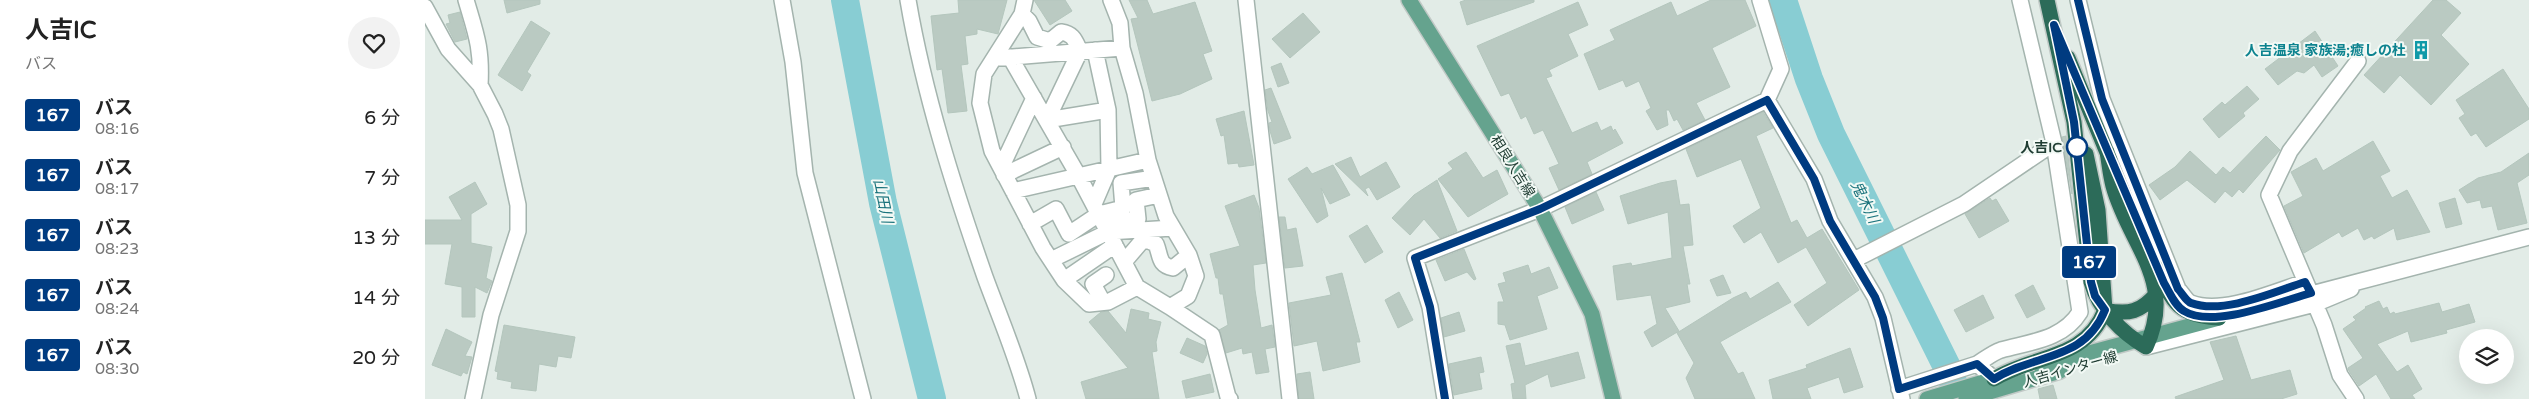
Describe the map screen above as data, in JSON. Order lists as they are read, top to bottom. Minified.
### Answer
{"streets":{"main road":["相良人吉線","人吉インター線"]},"water":["山田川","鬼木川"],"places":{"building":["人吉温泉 家族湯;癒しの杜"],"other":["人吉IC"]},"lines":["bus line 167"],"page":{"heading":["人吉IC","バス"],"on_map":"167","list":[{"mark":"167","name":"バス","note":"08:16","value":"6 分"},{"mark":"167","name":"バス","note":"08:17","value":"7 分"},{"mark":"167","name":"バス","note":"08:23","value":"13 分"},{"mark":"167","name":"バス","note":"08:24","value":"14 分"},{"mark":"167","name":"バス","note":"08:30","value":"20 分"}]}}
